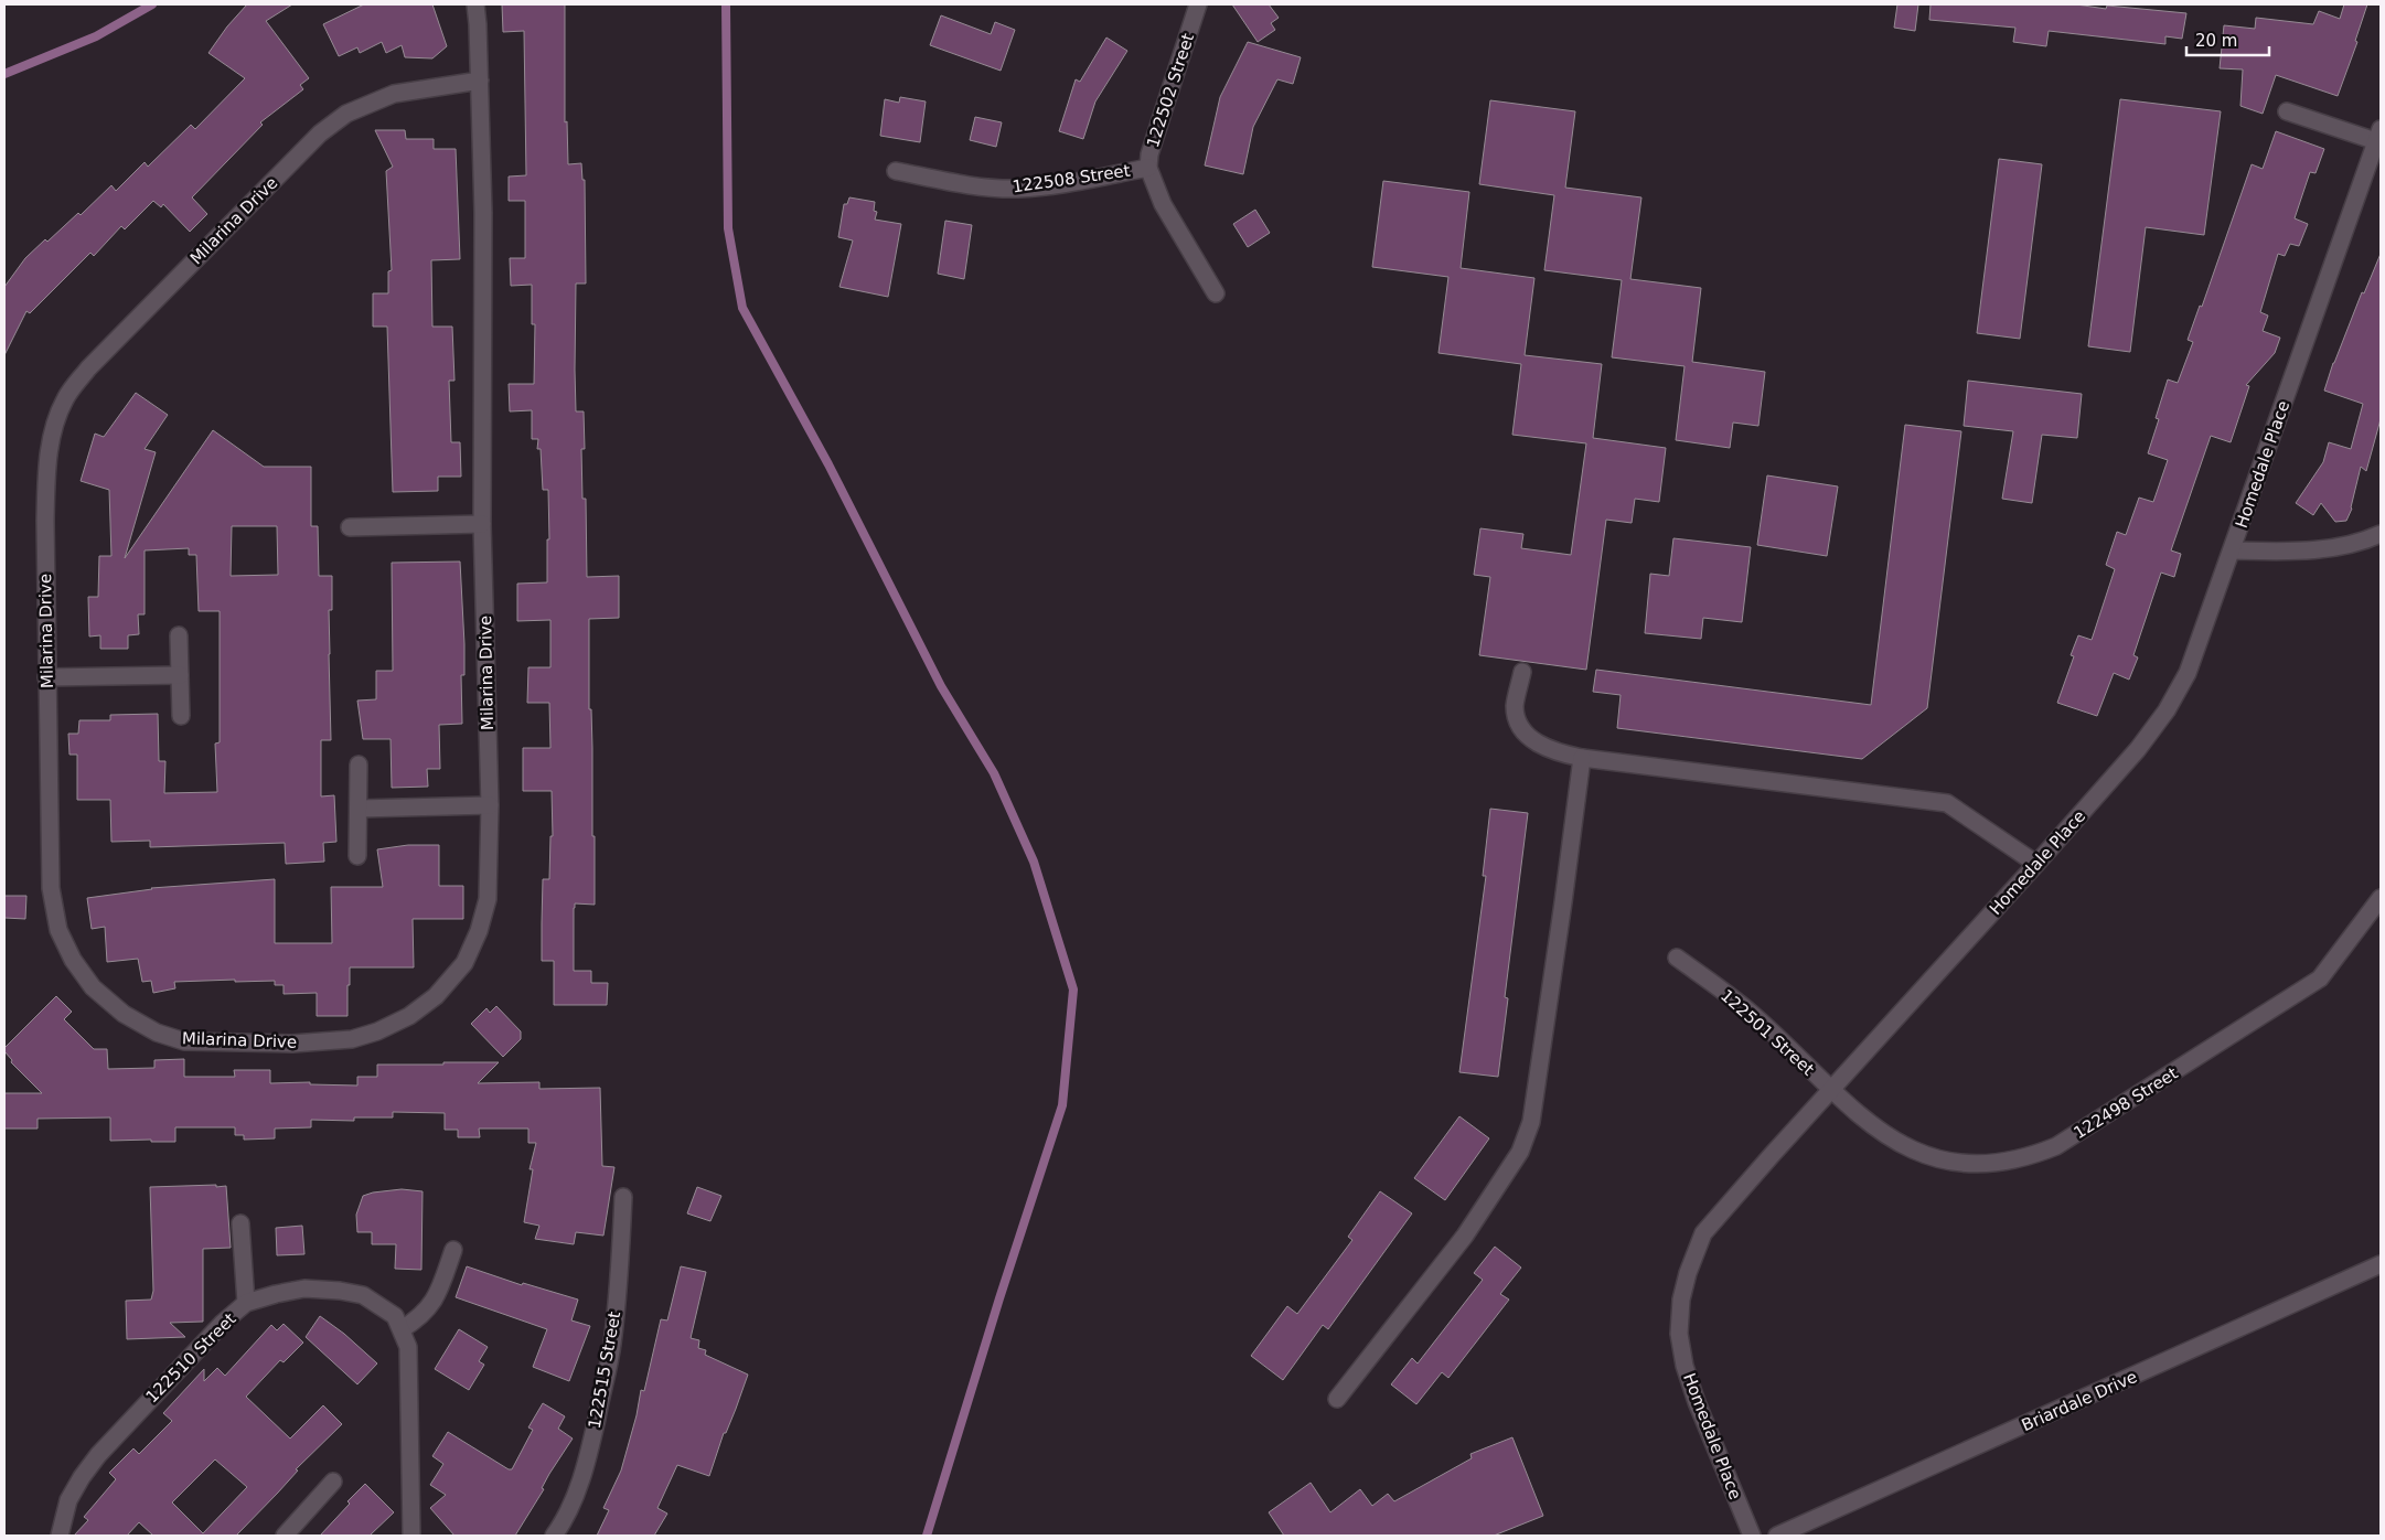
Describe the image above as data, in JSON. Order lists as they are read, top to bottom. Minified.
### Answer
{"streets":{"street":["122502 Street","122508 Street","Milarina Drive","Homedale Place","122501 Street","122498 Street","122510 Street","122515 Street","Briardale Drive"]},"crossings":[["122502 Street","122508 Street"],["Homedale Place","122501 Street"],["Homedale Place","122498 Street"],["122501 Street","122498 Street"]],"scale_bar":"20 m"}
